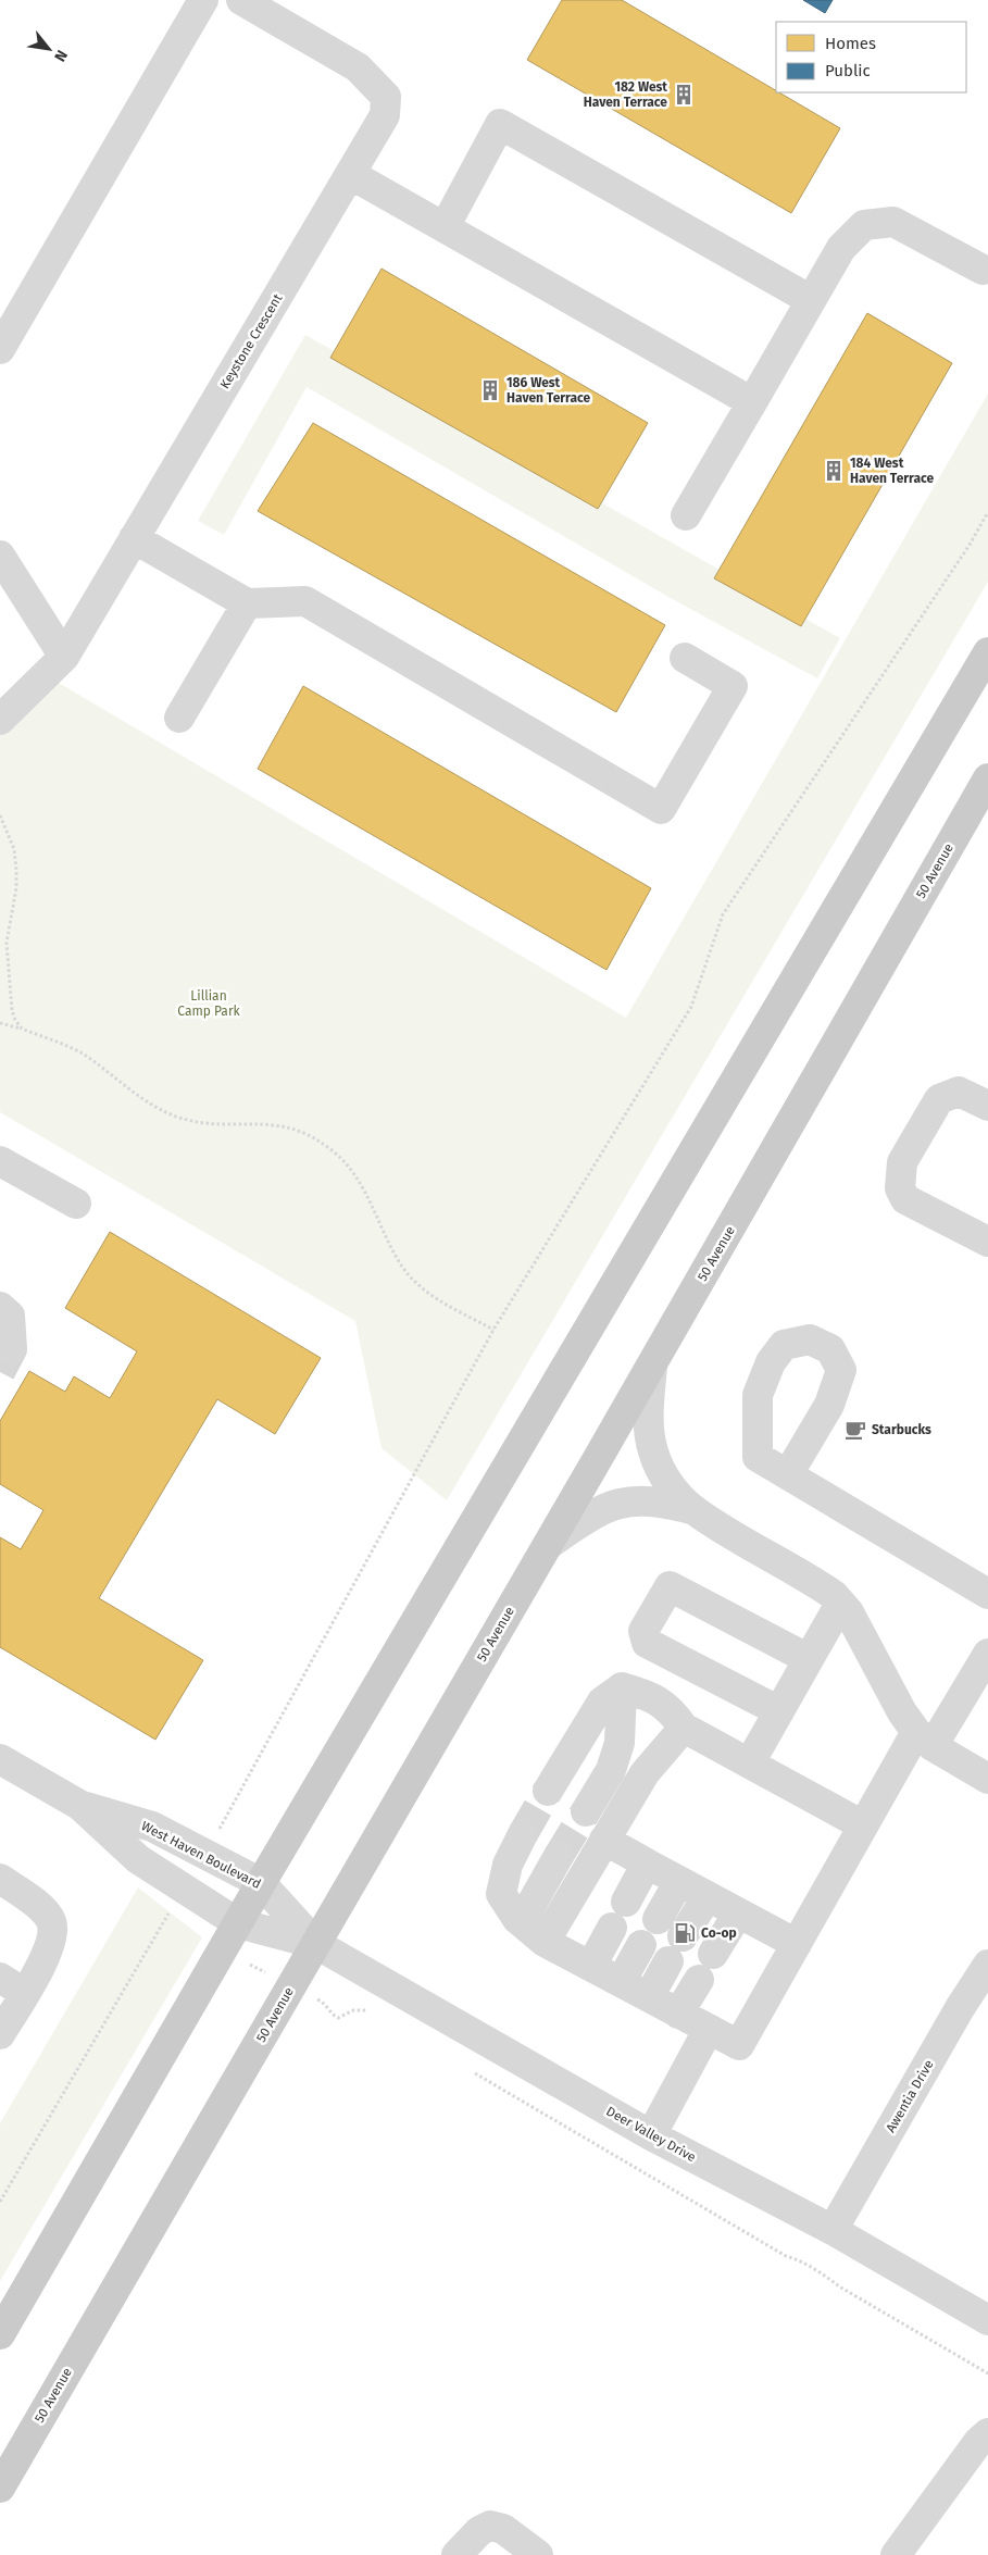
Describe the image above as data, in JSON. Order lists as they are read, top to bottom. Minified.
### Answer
{"streets":{"main road":["50 Avenue"],"street":["Keystone Crescent","West Haven Boulevard","Awentia Drive","Deer Valley Drive"]},"crossings":[["50 Avenue","West Haven Boulevard"],["50 Avenue","Deer Valley Drive"],["West Haven Boulevard","Deer Valley Drive"],["Awentia Drive","Deer Valley Drive"]],"parks":["Lillian Camp Park"],"places":{"building":["182 West Haven Terrace","186 West Haven Terrace","184 West Haven Terrace"],"cafe":["Starbucks"],"fuel station":["Co-op"]},"legend":["Homes","Public"],"north":"bottom right"}
